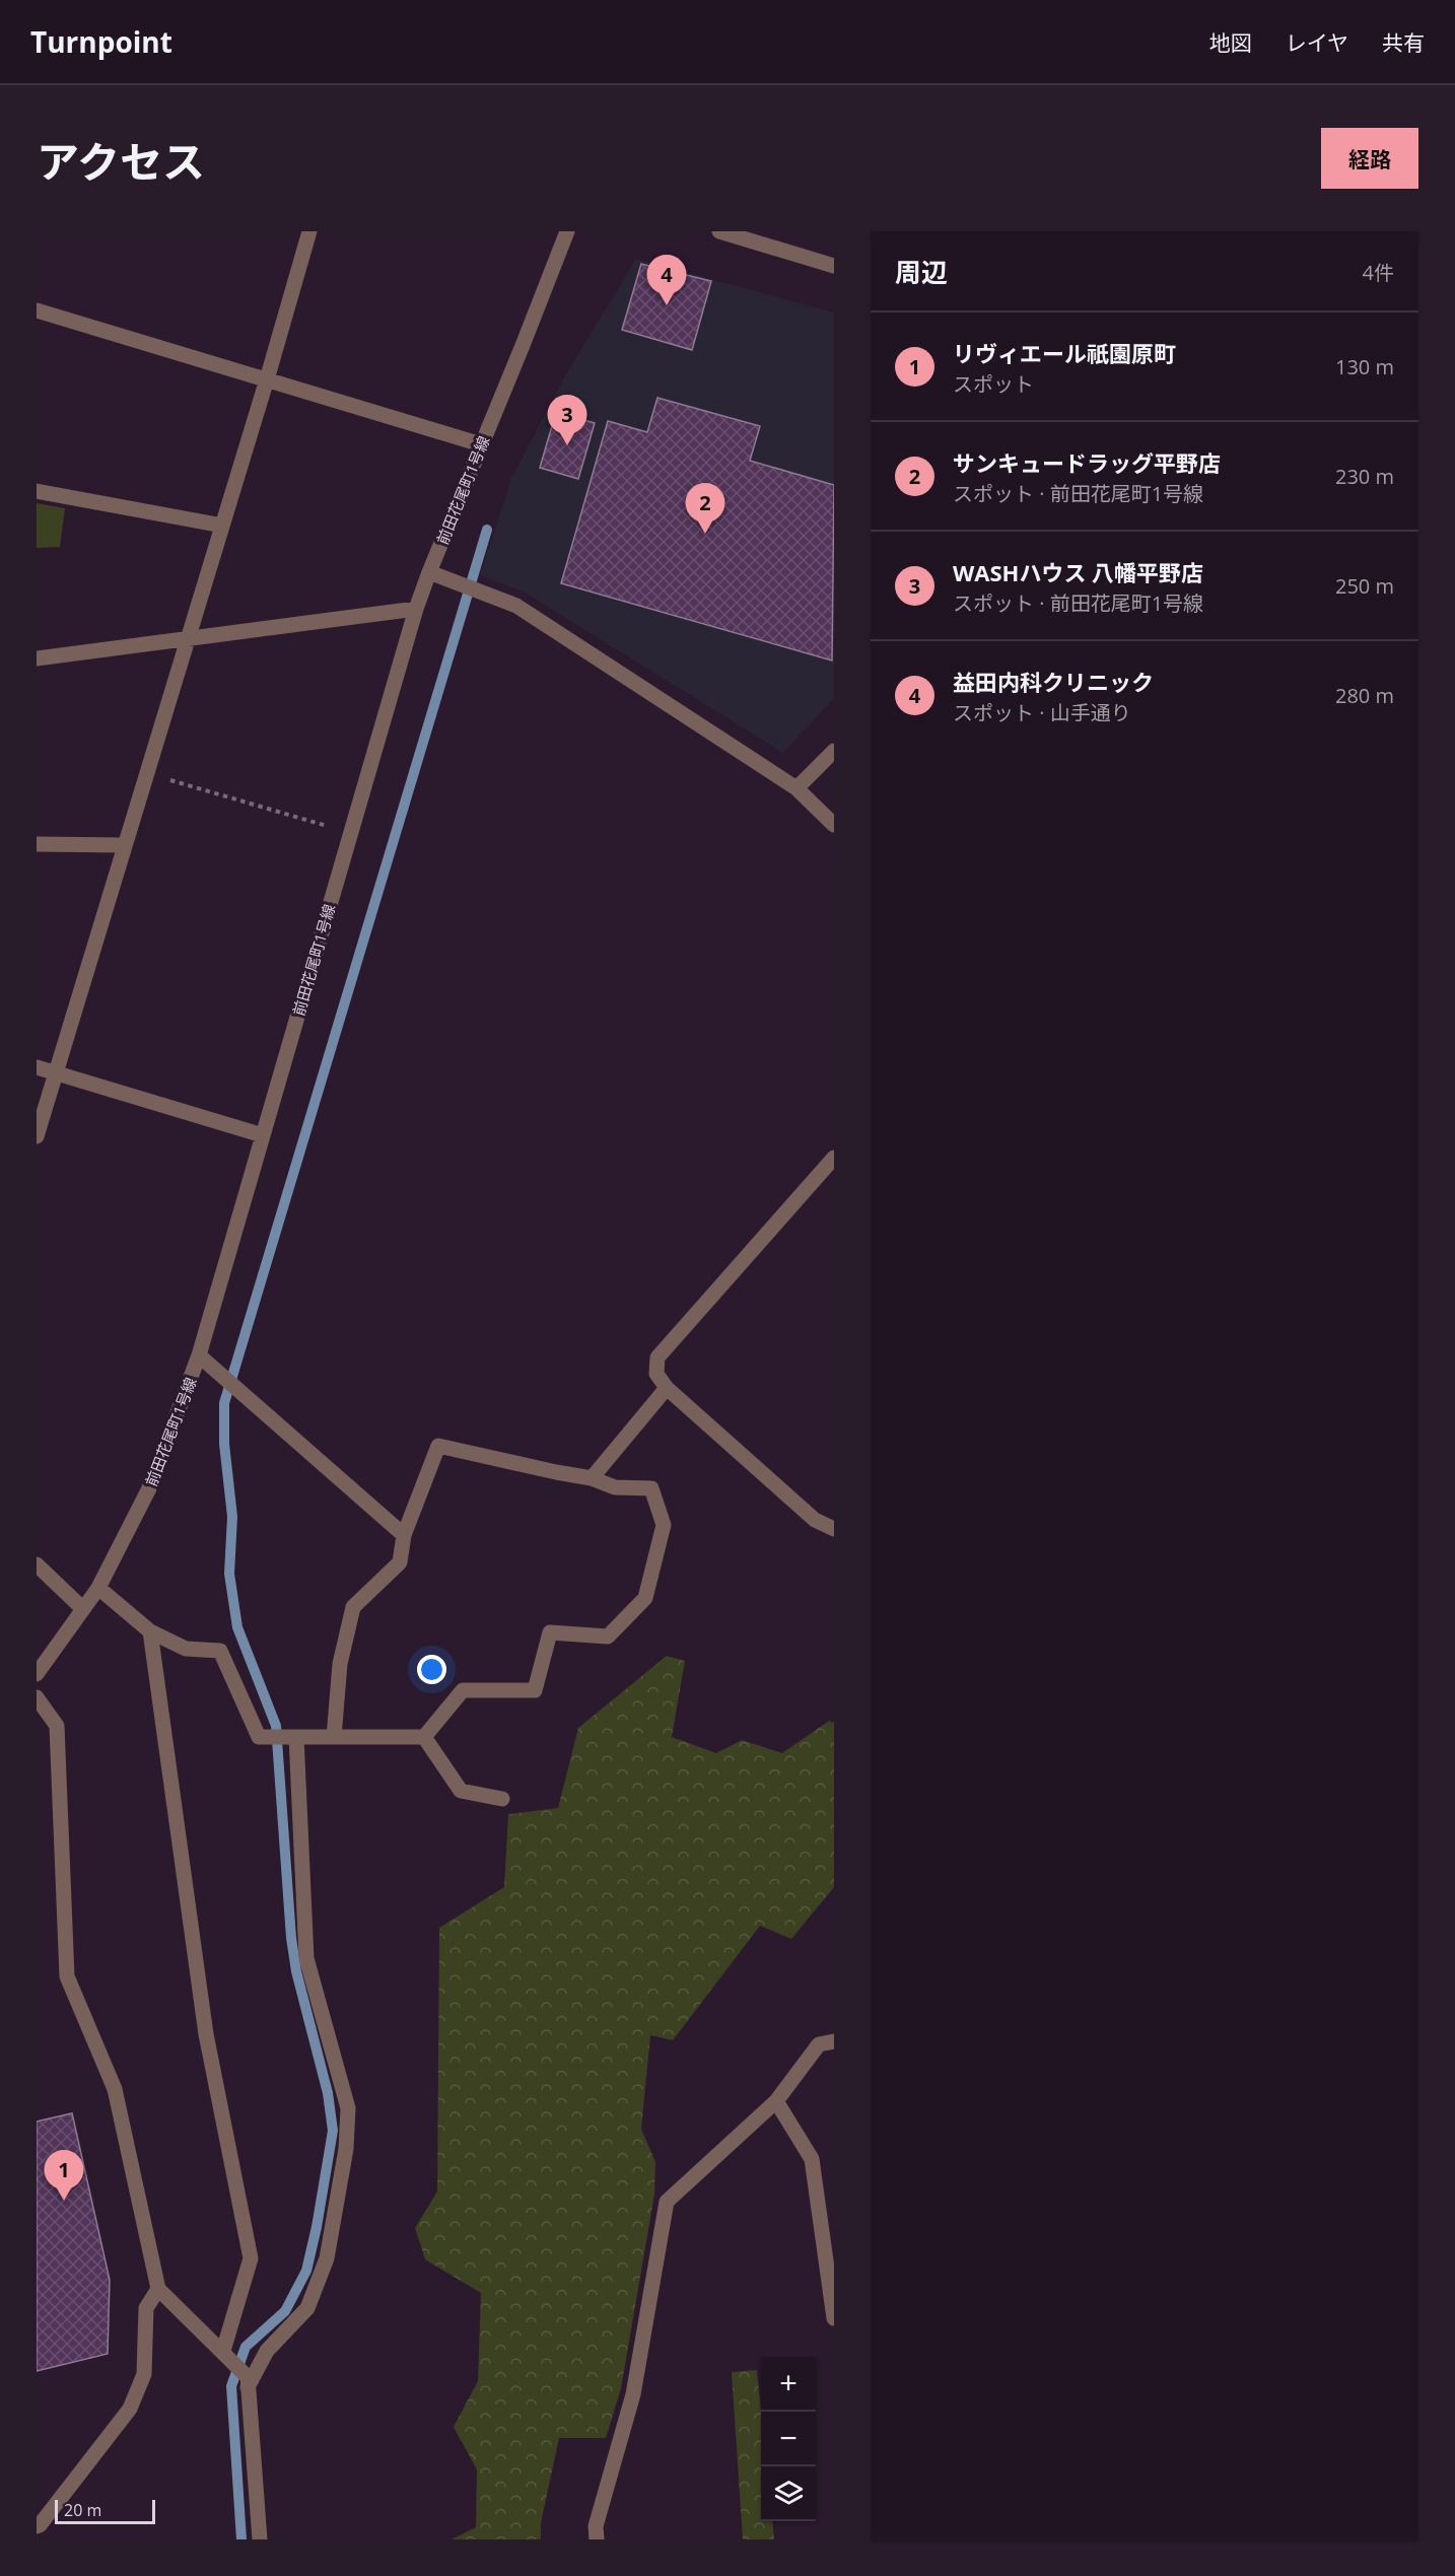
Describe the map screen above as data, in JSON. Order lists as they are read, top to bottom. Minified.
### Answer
{"streets":{"street":["前田花尾町1号線"]},"scale_bar":"20 m","page":{"header":"Turnpoint","nav":["地図","レイヤ","共有"],"title":"アクセス","buttons":"経路","heading":["周辺","4件"],"pins":["4","3","2","1"],"list":[{"mark":"1","name":"リヴィエール祇園原町","note":"スポット","value":"130 m"},{"mark":"2","name":"サンキュードラッグ平野店","note":"スポット · 前田花尾町1号線","value":"230 m"},{"mark":"3","name":"WASHハウス 八幡平野店","note":"スポット · 前田花尾町1号線","value":"250 m"},{"mark":"4","name":"益田内科クリニック","note":"スポット · 山手通り","value":"280 m"}],"map_buttons":["+","−"],"scale":"20 m"}}
